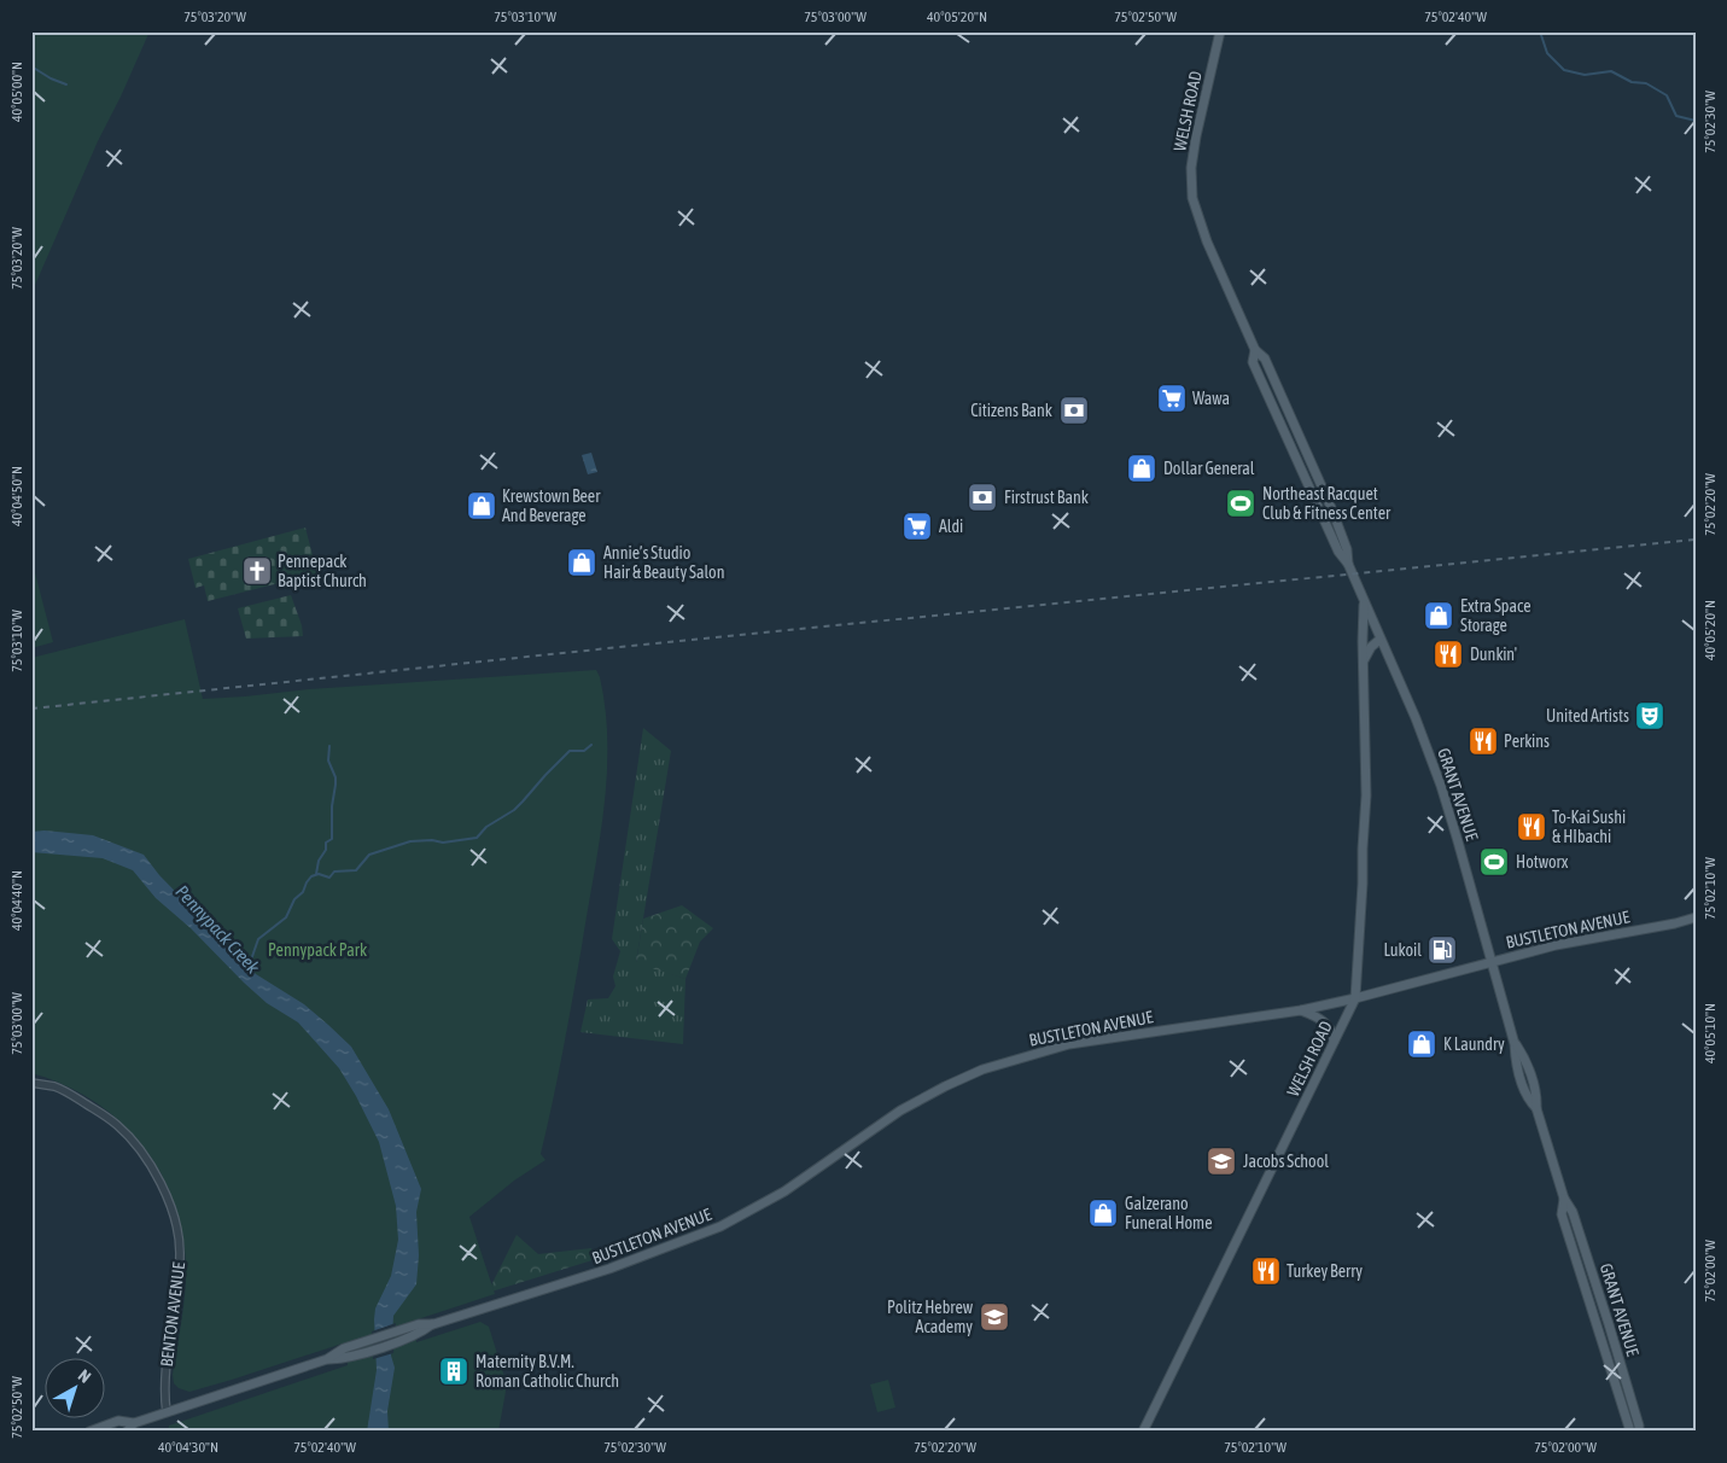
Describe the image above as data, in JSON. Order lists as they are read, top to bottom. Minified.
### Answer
{"streets":{"main road":["WELSH ROAD","GRANT AVENUE","BUSTLETON AVENUE"],"street":["BENTON AVENUE"]},"crossings":[["WELSH ROAD","GRANT AVENUE"],["WELSH ROAD","BUSTLETON AVENUE"],["GRANT AVENUE","BUSTLETON AVENUE"],["BUSTLETON AVENUE","BENTON AVENUE"]],"water":["Pennypack Creek"],"parks":["Pennypack Park"],"places":{"supermarket":["Wawa","Aldi"],"bank":["Citizens Bank","Firstrust Bank"],"shop":["Dollar General","Krewstown Beer And Beverage","Annie’s Studio Hair & Beauty Salon","Extra Space Storage","K Laundry","Galzerano Funeral Home"],"sports":["Northeast Racquet Club & Fitness Center","Hotworx"],"church":["Pennepack Baptist Church"],"restaurant":["Dunkin'","Perkins","To-Kai Sushi & HIbachi","Turkey Berry"],"theatre":["United Artists"],"fuel station":["Lukoil"],"school or university":["Jacobs School","Politz Hebrew Academy"],"building":["Maternity B.V.M. Roman Catholic Church"]},"north":"top right","coordinates":["75°03'20\"W","75°03'10\"W","75°03'00\"W","40°05'20\"N","75°02'50\"W","75°02'40\"W","40°05'00\"N","75°02'30\"W","40°04'50\"N","75°02'20\"W","75°02'10\"W","40°04'40\"N","40°05'10\"N","75°02'00\"W","40°04'30\"N"]}
